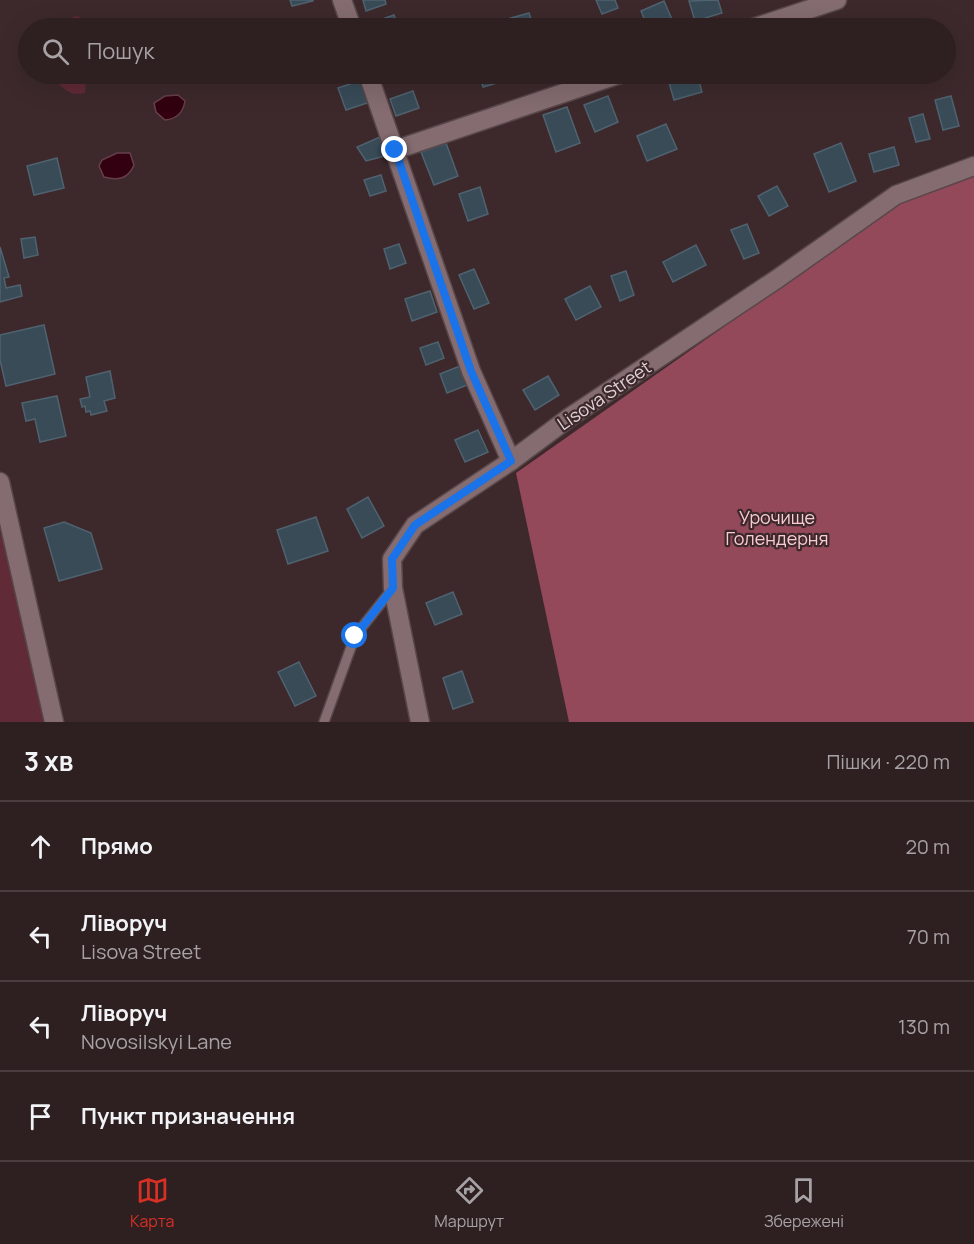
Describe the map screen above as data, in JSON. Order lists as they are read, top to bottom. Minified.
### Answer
{"streets":{"street":["Lisova Street"]},"parks":["Урочище Голендерня"],"page":{"search":"Пошук","heading":["3 хв","Пішки · 220 m"],"list":[["Прямо","20 m"],["Ліворуч","Lisova Street","70 m"],["Ліворуч","Novosilskyi Lane","130 m"],"Пункт призначення"],"nav":["Карта","Маршрут","Збережені"]}}
